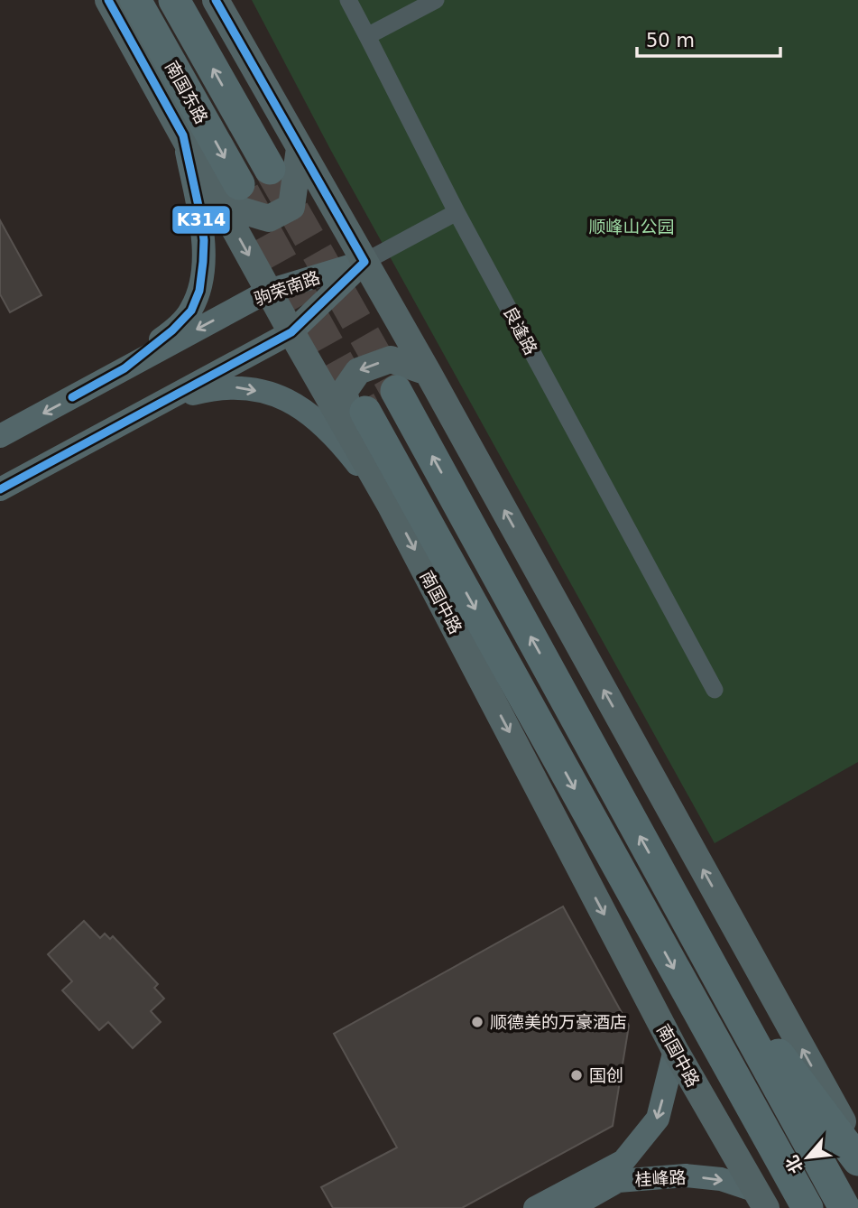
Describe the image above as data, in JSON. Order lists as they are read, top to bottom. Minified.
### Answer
{"streets":{"highway":["南国东路","南国中路"],"street":["驹荣南路","良逢路","桂峰路"]},"crossings":[["驹荣南路","南国中路"],["南国中路","桂峰路"]],"one_way":["桂峰路"],"parks":["顺峰山公园"],"places":["顺德美的万豪酒店","国创"],"lines":["transit line K314"],"scale_bar":"50 m","north":"bottom left"}
